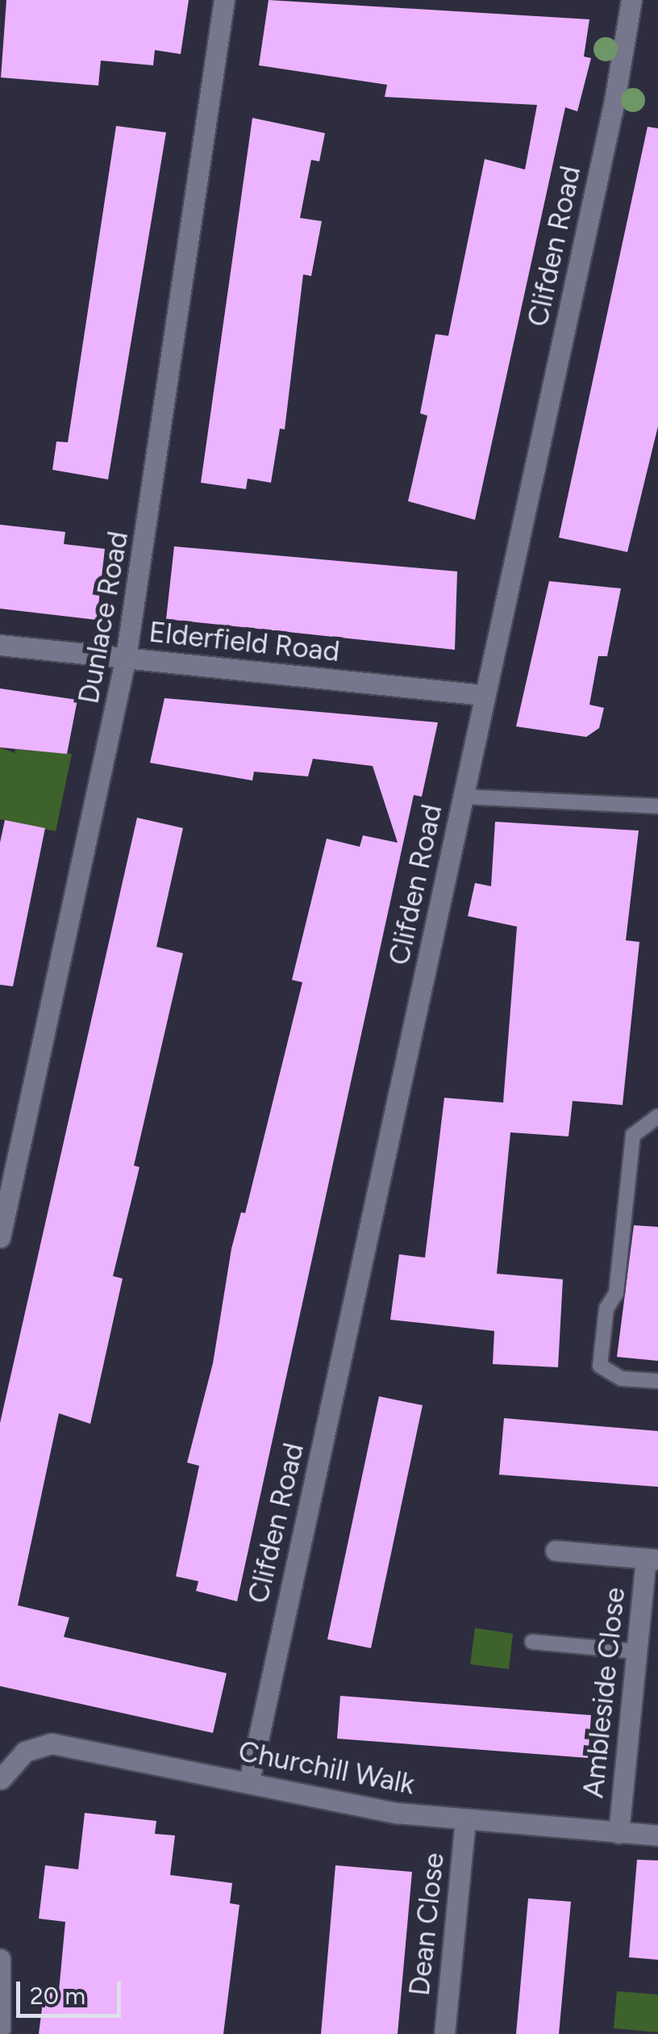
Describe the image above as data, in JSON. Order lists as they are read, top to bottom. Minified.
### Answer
{"streets":{"street":["Clifden Road","Dunlace Road","Elderfield Road","Ambleside Close","Churchill Walk","Dean Close"]},"crossings":[["Clifden Road","Elderfield Road"],["Clifden Road","Churchill Walk"],["Dunlace Road","Elderfield Road"],["Ambleside Close","Churchill Walk"],["Churchill Walk","Dean Close"]],"scale_bar":"20 m"}
